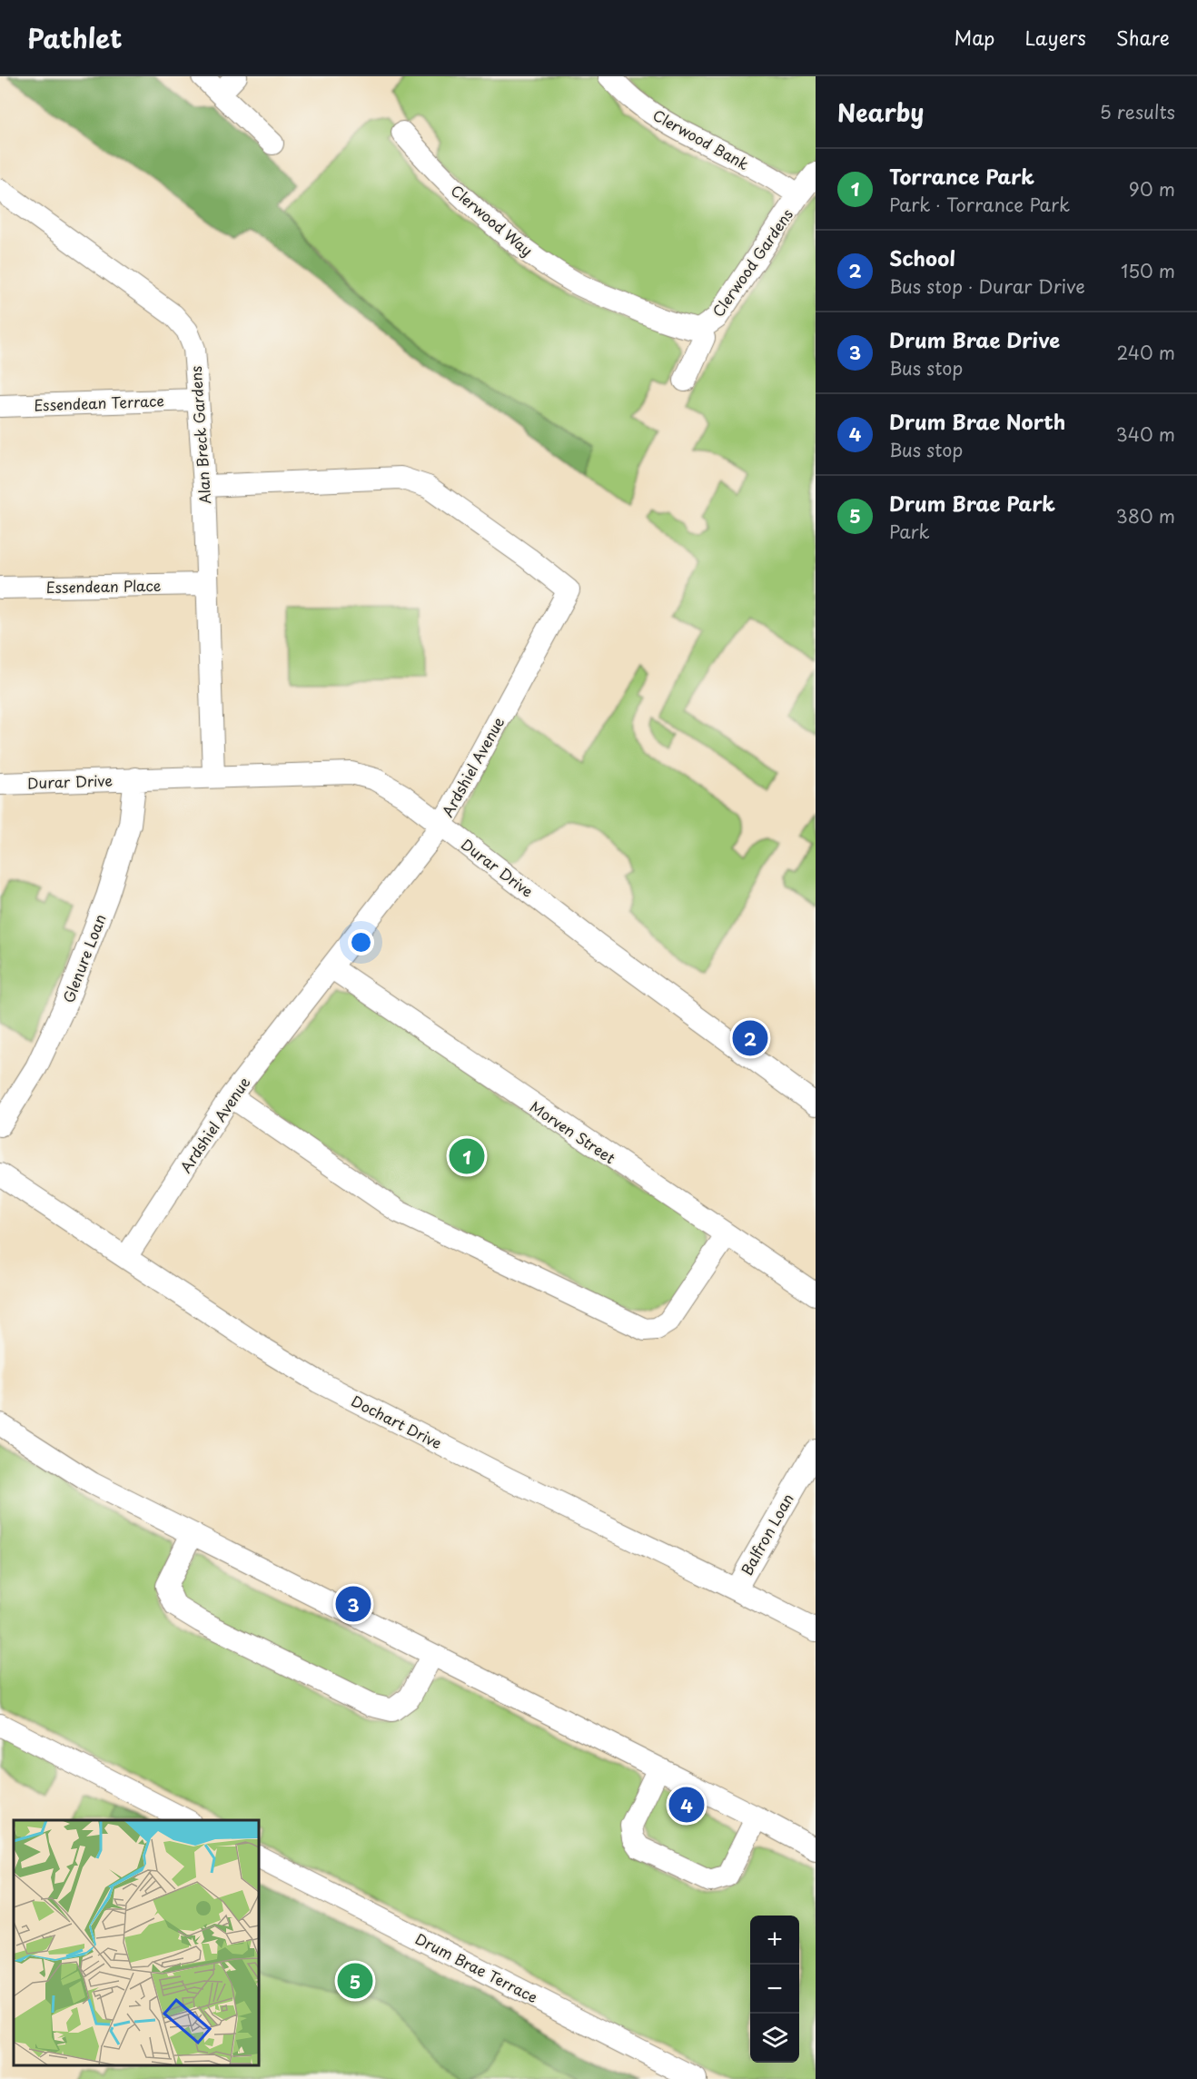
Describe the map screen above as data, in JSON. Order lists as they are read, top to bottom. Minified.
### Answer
{"streets":{"street":["Clerwood Bank","Clerwood Way","Clerwood Gardens","Essendean Terrace","Alan Breck Gardens","Essendean Place","Ardshiel Avenue","Durar Drive","Glenure Loan","Morven Street","Dochart Drive","Balfron Loan","Drum Brae Terrace"]},"crossings":[["Clerwood Bank","Clerwood Gardens"],["Clerwood Way","Clerwood Gardens"],["Essendean Terrace","Alan Breck Gardens"],["Alan Breck Gardens","Essendean Place"],["Alan Breck Gardens","Ardshiel Avenue"],["Alan Breck Gardens","Durar Drive"],["Ardshiel Avenue","Durar Drive"],["Ardshiel Avenue","Morven Street"],["Ardshiel Avenue","Dochart Drive"],["Durar Drive","Glenure Loan"],["Dochart Drive","Balfron Loan"]],"page":{"header":"Pathlet","nav":["Map","Layers","Share"],"heading":["Nearby","5 results"],"list":[{"mark":"1","name":"Torrance Park","note":"Park · Torrance Park","value":"90 m"},{"mark":"2","name":"School","note":"Bus stop · Durar Drive","value":"150 m"},{"mark":"3","name":"Drum Brae Drive","note":"Bus stop","value":"240 m"},{"mark":"4","name":"Drum Brae North","note":"Bus stop","value":"340 m"},{"mark":"5","name":"Drum Brae Park","note":"Park","value":"380 m"}],"pins":["2","1","3","4","5"],"map_buttons":["+","−"]}}
